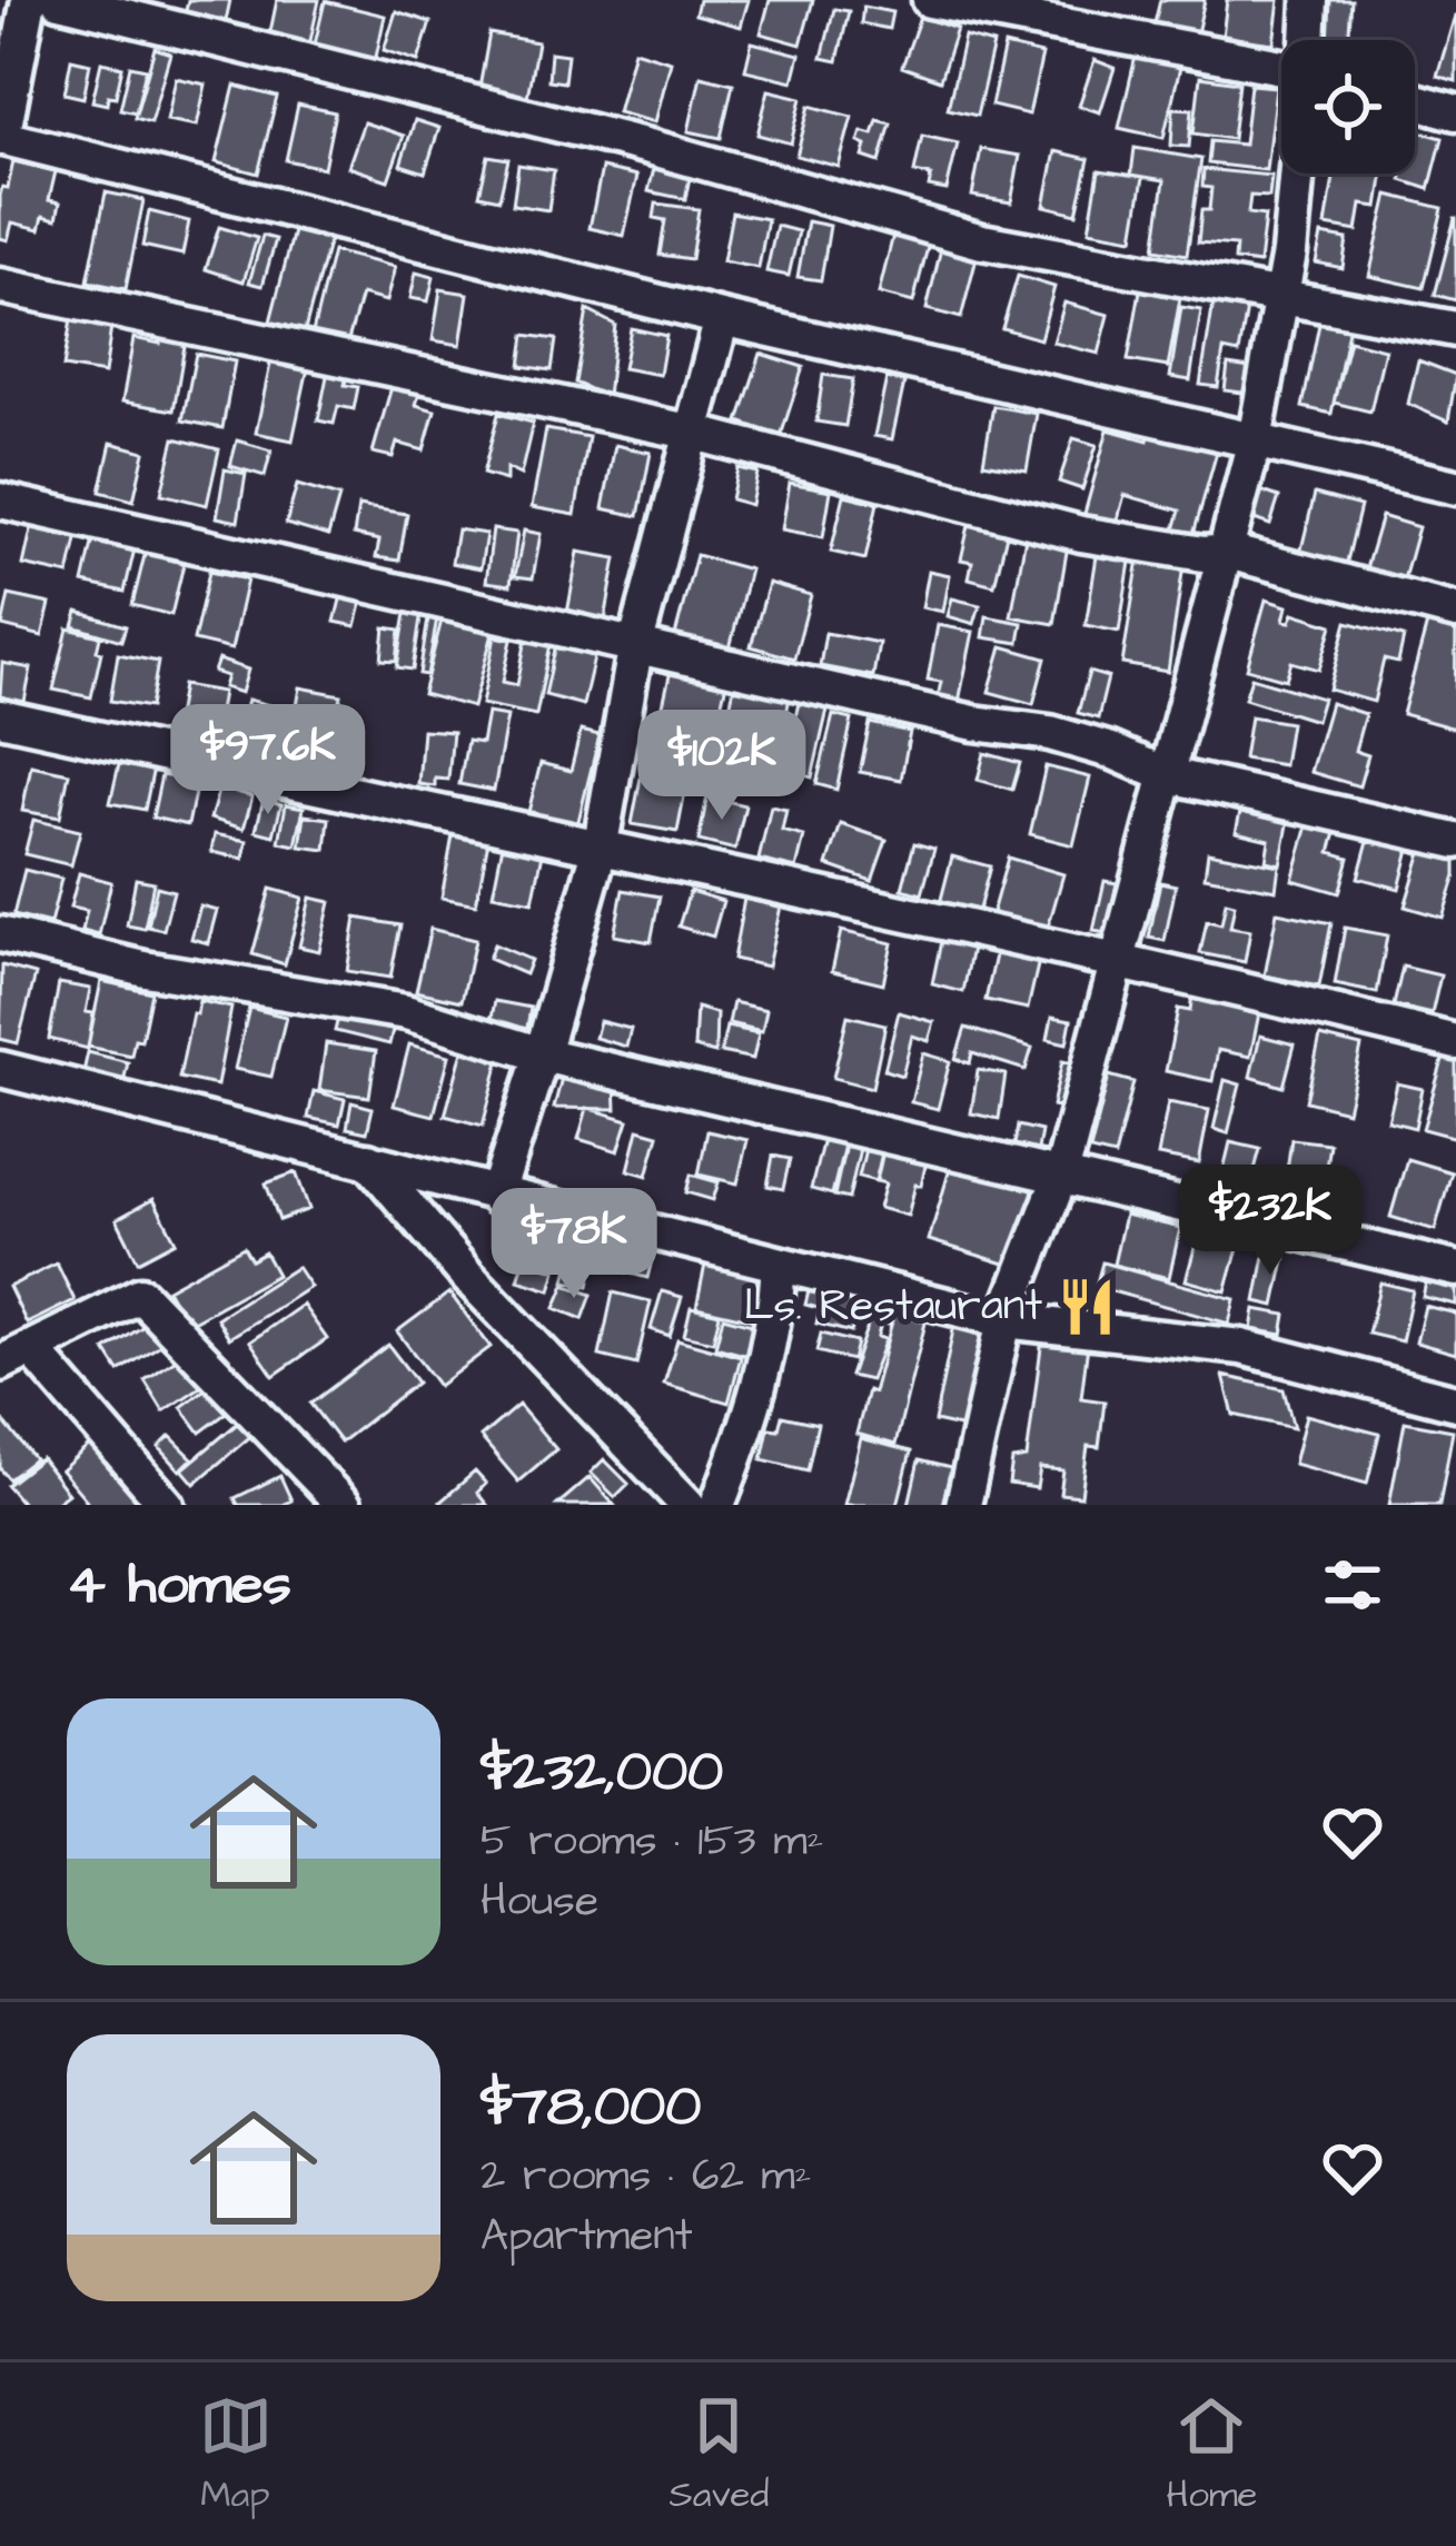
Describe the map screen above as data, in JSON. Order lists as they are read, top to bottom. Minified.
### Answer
{"places":{"restaurant":["Ls. Restaurant"]},"page":{"price":["$97.6K","$102K","$232K","$78K"],"heading":"4 homes","list":[{"name":"$232,000","note":"5 rooms · 153 m² · House"},{"name":"$78,000","note":"2 rooms · 62 m² · Apartment"}],"tabs":["Map","Saved","Home"]}}
